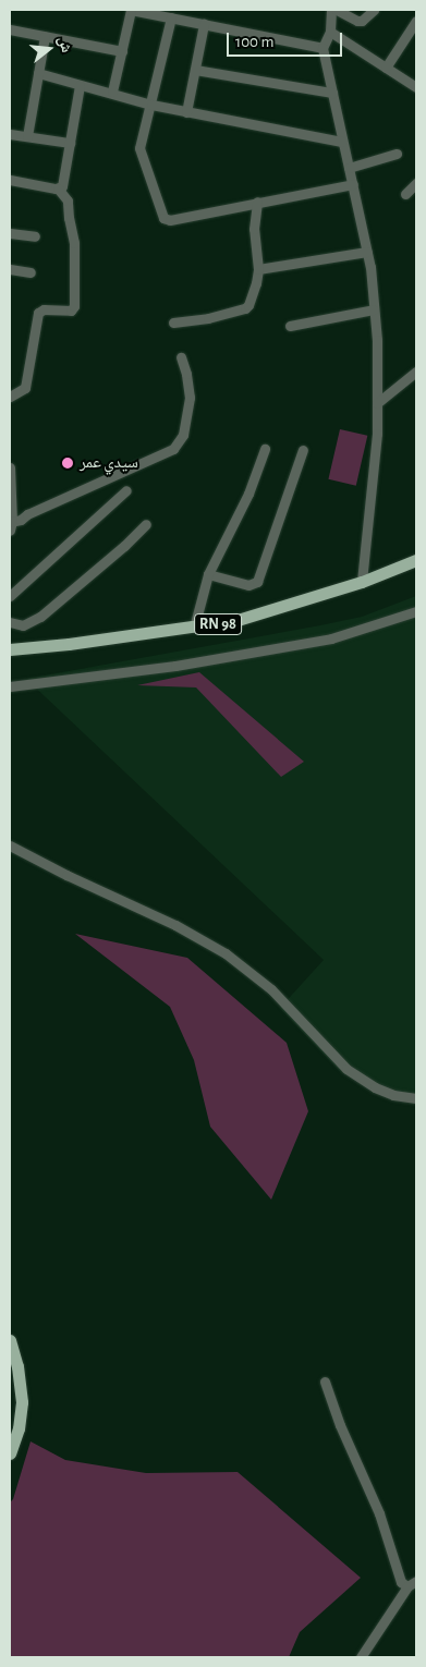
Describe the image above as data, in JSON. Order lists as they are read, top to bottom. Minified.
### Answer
{"streets":{"main road":["RN 98"]},"places":["سيدي عمر"],"scale_bar":"100 m","north":"right"}
